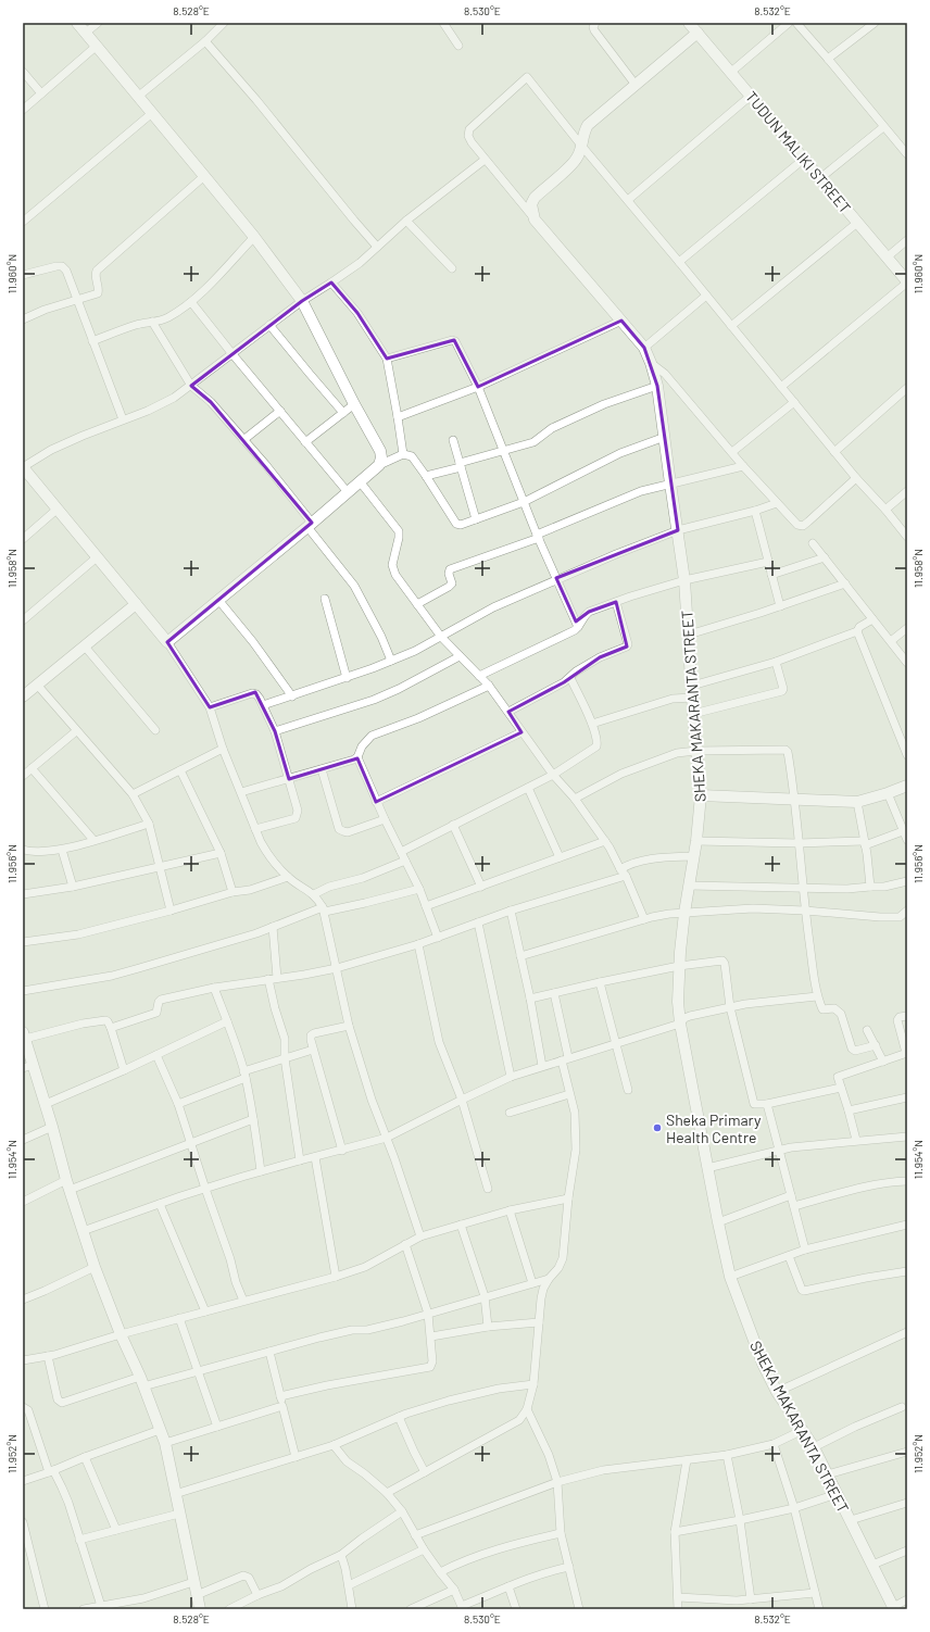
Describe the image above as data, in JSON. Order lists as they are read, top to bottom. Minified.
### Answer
{"streets":{"street":["TUDUN MALIKI STREET","SHEKA MAKARANTA STREET"]},"places":["Sheka Primary Health Centre"],"coordinates":["8.528°E","8.530°E","8.532°E","11.960°N","11.958°N","11.956°N","11.954°N","11.952°N"]}
